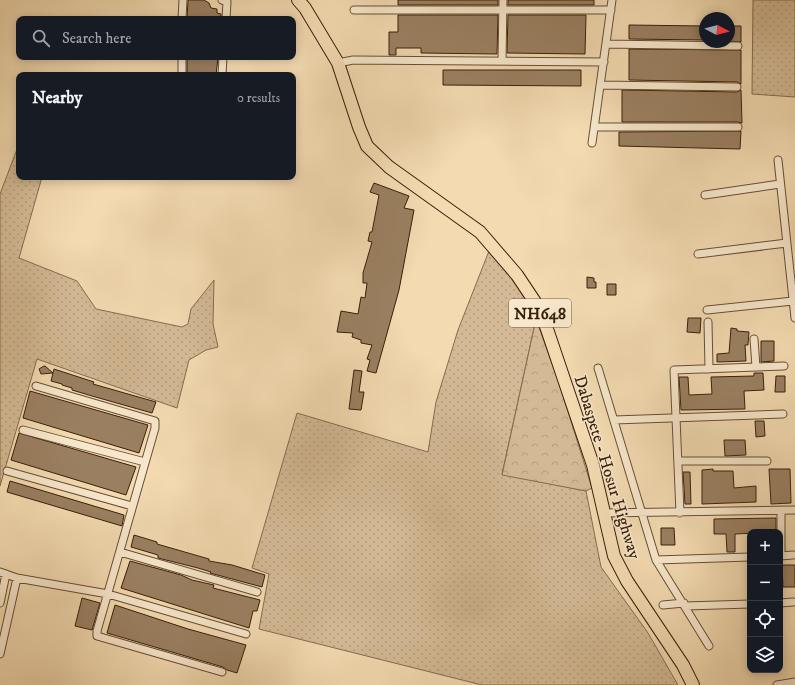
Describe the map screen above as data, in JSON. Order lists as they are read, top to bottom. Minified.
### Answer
{"streets":{"highway":["NH648","Dabaspete - Hosur Highway"]},"north":"right","page":{"search":"Search here","heading":["Nearby","0 results"],"map_buttons":["+","−"]}}
